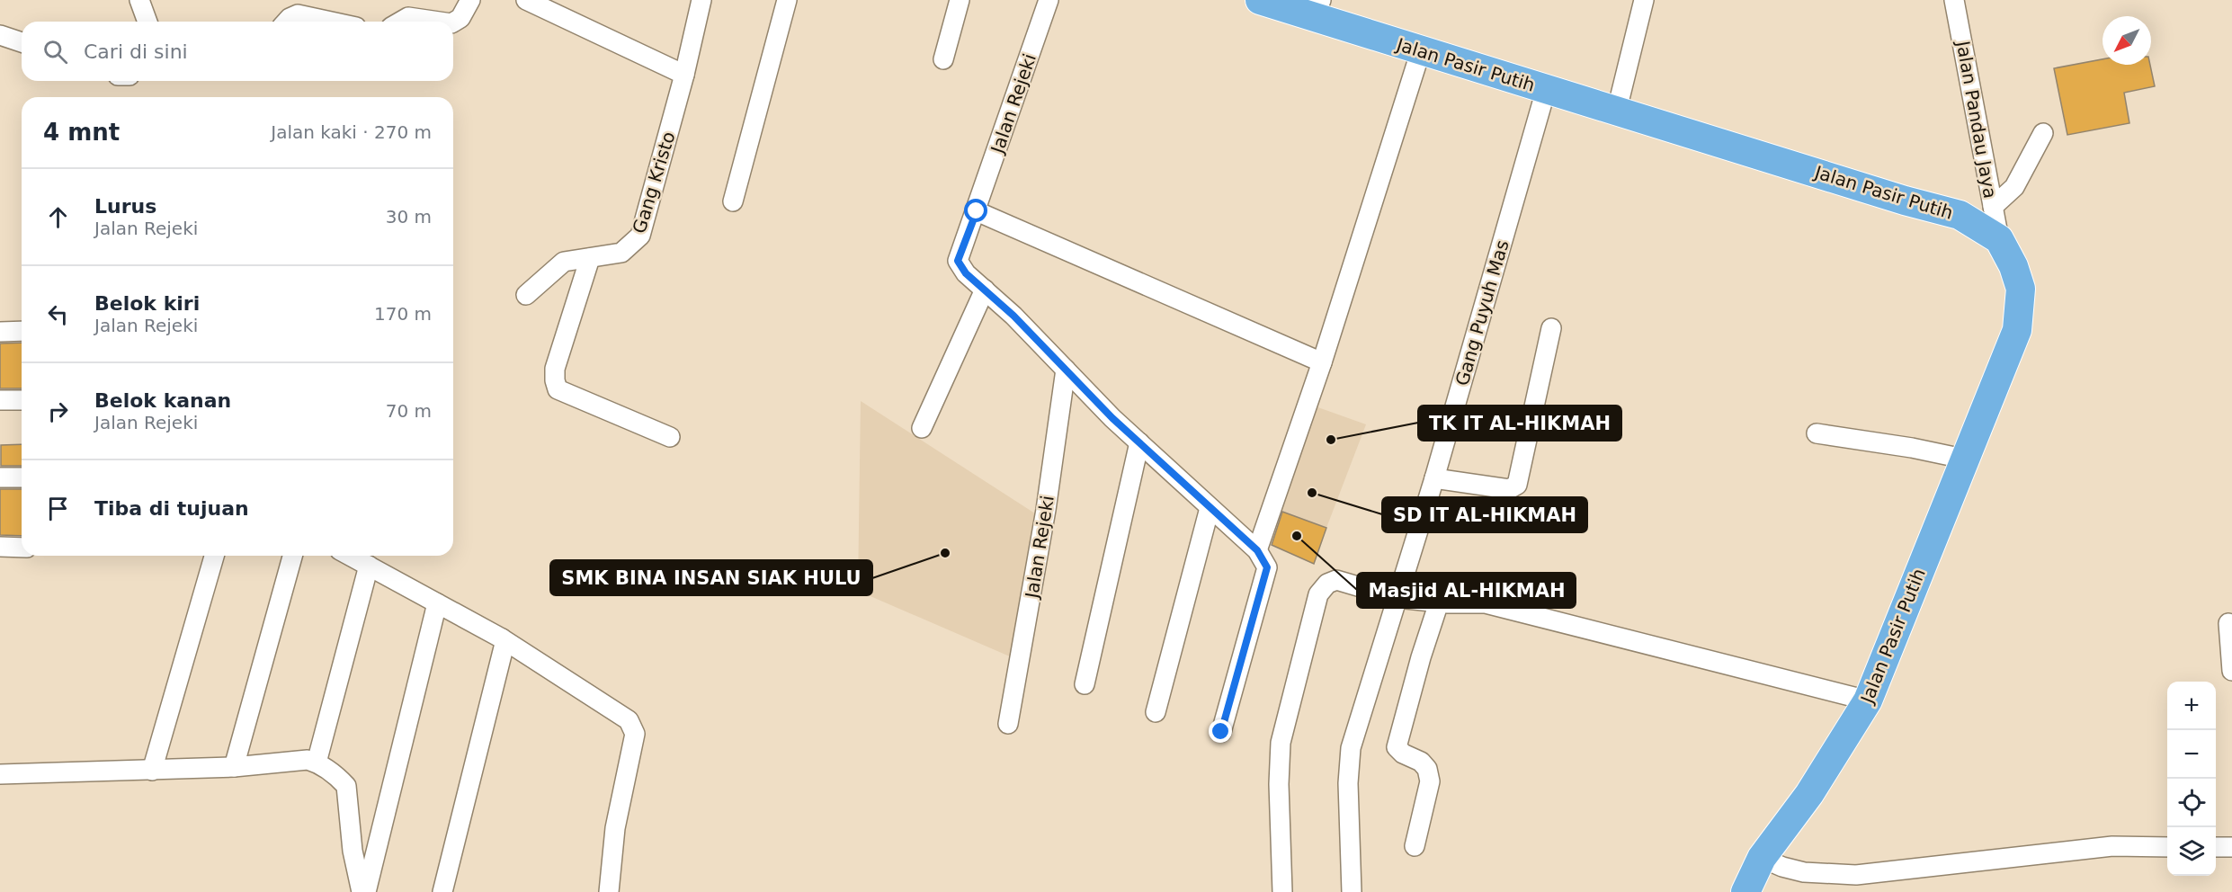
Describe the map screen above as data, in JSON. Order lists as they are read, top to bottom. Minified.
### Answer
{"streets":{"highway":["Jalan Pasir Putih"],"street":["Jalan Rejeki","Jalan Pandau Jaya","Gang Kristo","Gang Puyuh Mas"]},"crossings":[["Jalan Pasir Putih","Jalan Pandau Jaya"],["Jalan Pasir Putih","Gang Puyuh Mas"]],"places":["TK IT AL-HIKMAH","SD IT AL-HIKMAH","Masjid AL-HIKMAH","SMK BINA INSAN SIAK HULU"],"north":"bottom left","page":{"search":"Cari di sini","heading":["4 mnt","Jalan kaki · 270 m"],"list":[["Lurus","Jalan Rejeki","30 m"],["Belok kiri","Jalan Rejeki","170 m"],["Belok kanan","Jalan Rejeki","70 m"],"Tiba di tujuan"],"map_buttons":["+","−"]}}
